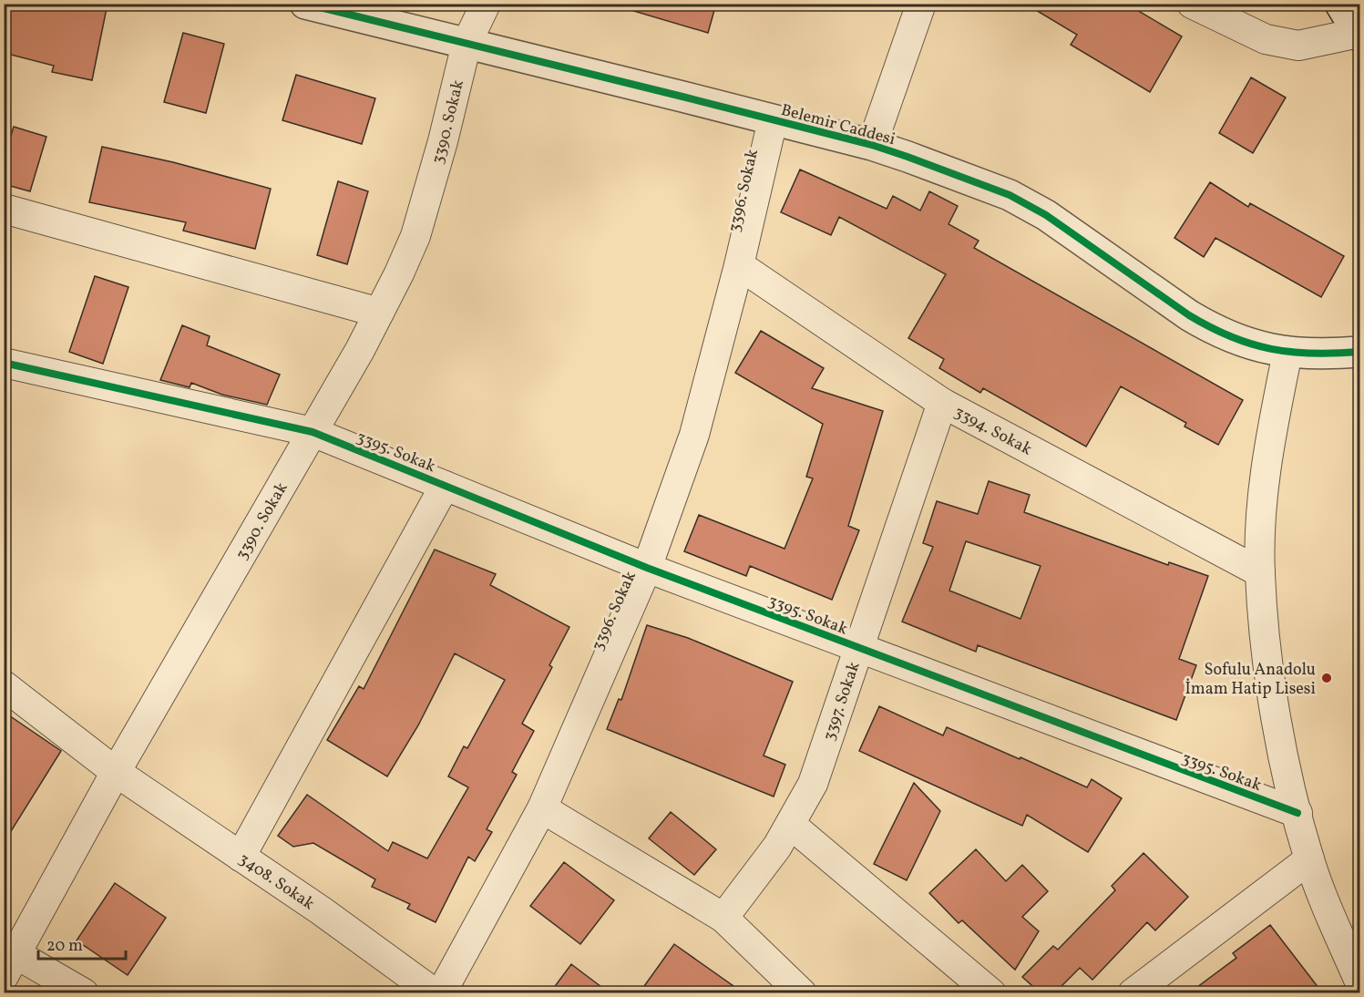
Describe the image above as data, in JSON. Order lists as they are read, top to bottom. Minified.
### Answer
{"streets":{"street":["3390. Sokak","Belemir Caddesi","3396. Sokak","3394. Sokak","3395. Sokak","3397. Sokak","3408. Sokak"]},"crossings":[["3390. Sokak","Belemir Caddesi"],["3390. Sokak","3395. Sokak"],["3390. Sokak","3408. Sokak"],["Belemir Caddesi","3396. Sokak"],["3396. Sokak","3394. Sokak"],["3396. Sokak","3395. Sokak"],["3394. Sokak","3397. Sokak"],["3395. Sokak","3397. Sokak"]],"places":["Sofulu Anadolu İmam Hatip Lisesi"],"scale_bar":"20 m"}
